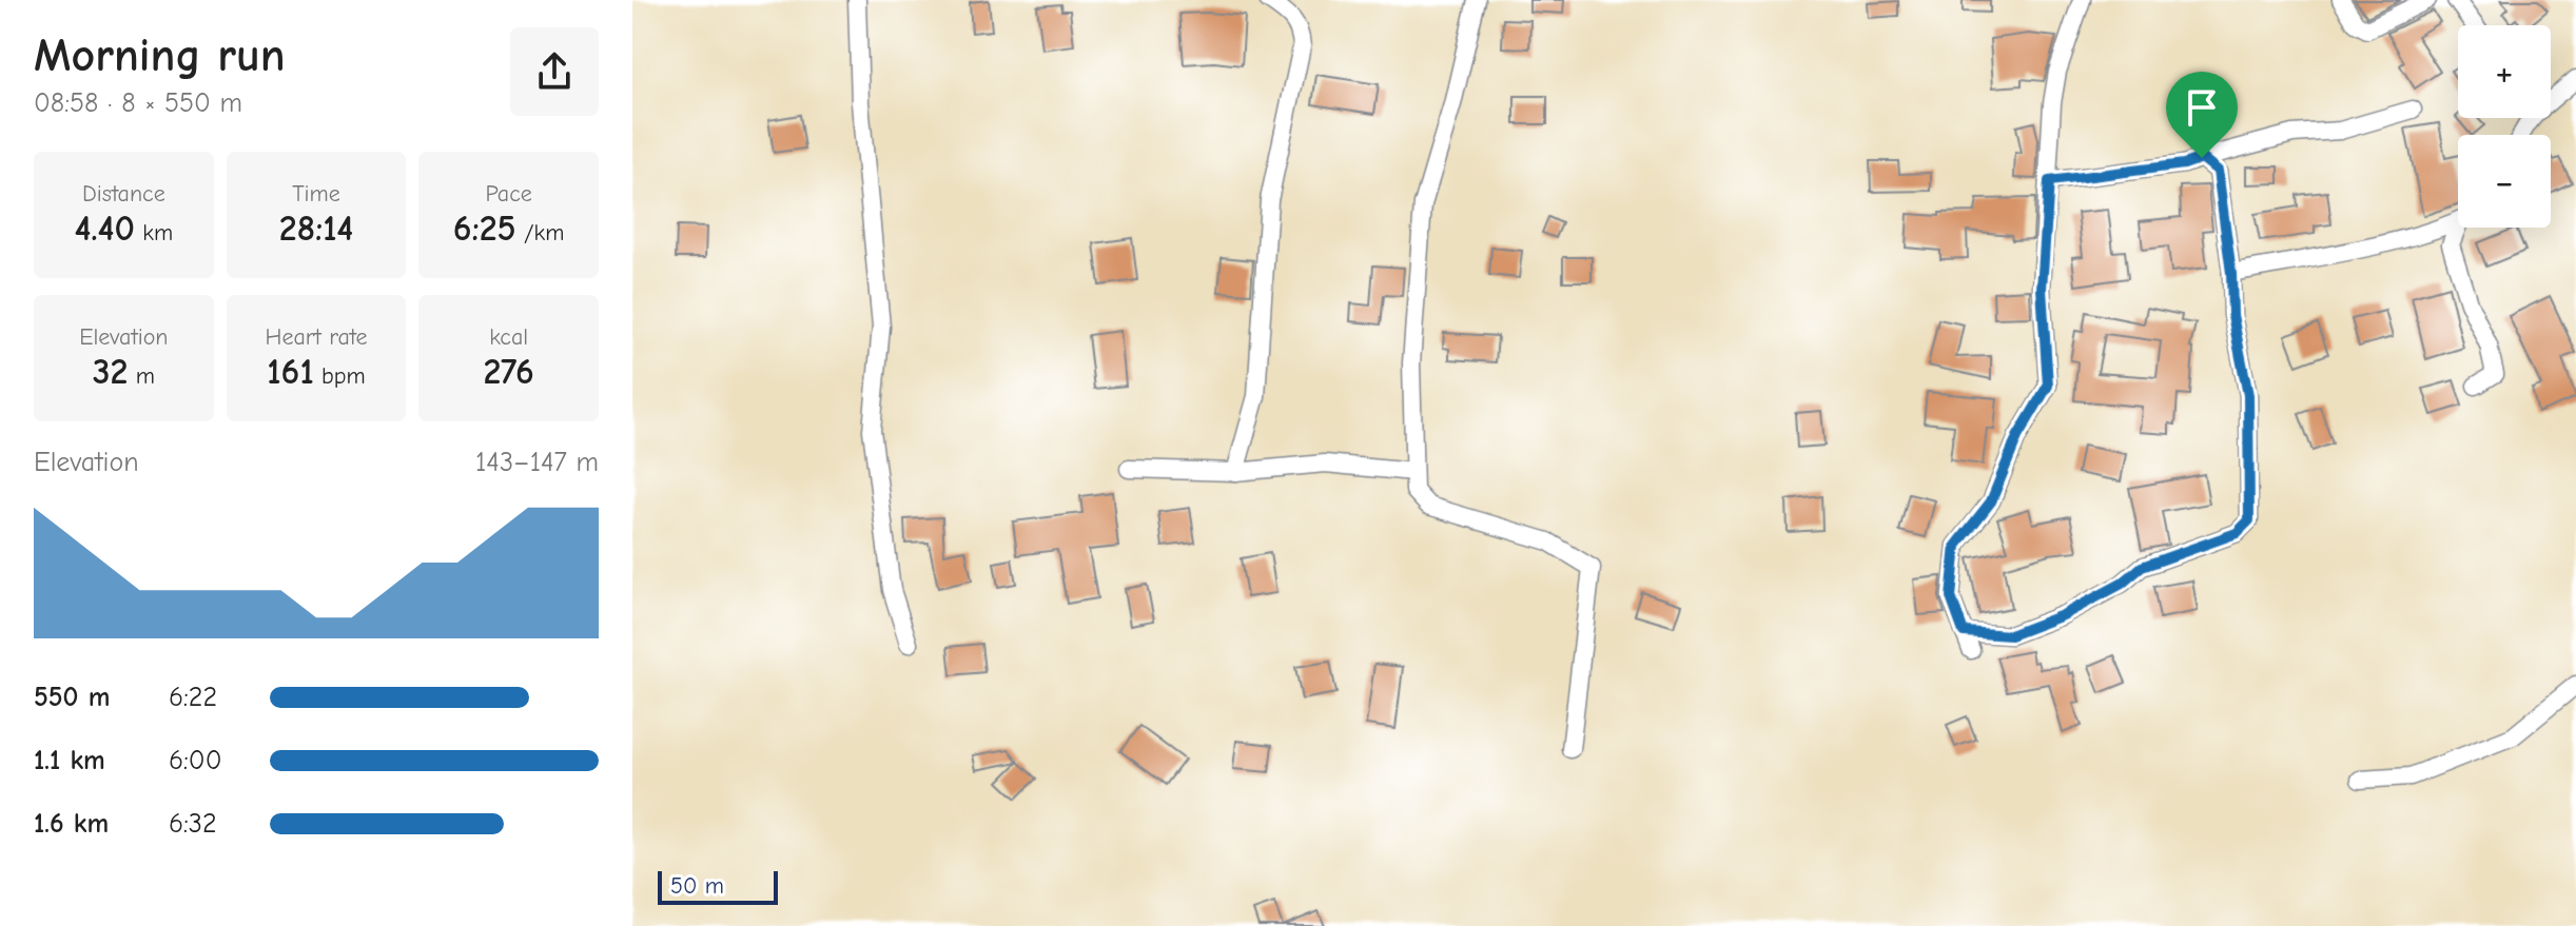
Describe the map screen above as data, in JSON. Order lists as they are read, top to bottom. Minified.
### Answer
{"scale_bar":"50 m","page":{"heading":["Morning run","08:58 · 8 × 550 m"],"map_buttons":["+","−"],"stats":[["Distance","4.40 km"],["Time","28:14"],["Pace","6:25 /km"],["Elevation","32 m"],["Heart rate","161 bpm"],["kcal","276"]],"chart":["Elevation","143–147 m"],"list":[{"name":"550 m","note":"6:22"},{"name":"1.1 km","note":"6:00"},{"name":"1.6 km","note":"6:32"}],"scale":"50 m"}}
